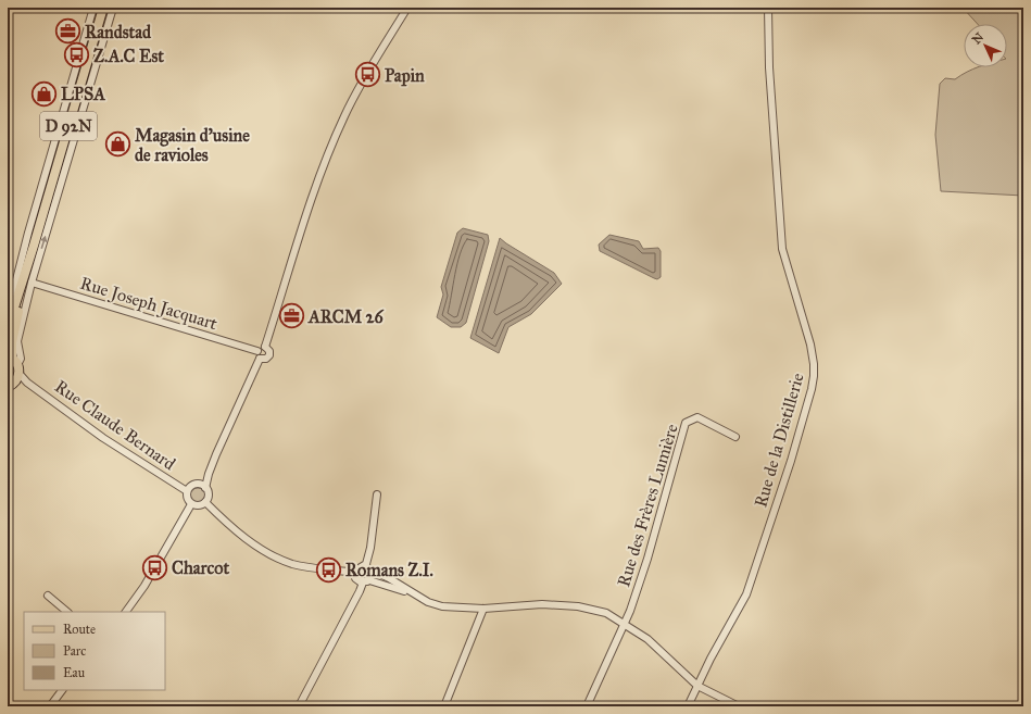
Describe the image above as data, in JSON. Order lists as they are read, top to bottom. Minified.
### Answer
{"streets":{"main road":["D 92N"],"street":["Rue Joseph Jacquart","Rue Claude Bernard","Rue de la Distillerie","Rue des Frères Lumière"]},"crossings":[["D 92N","Rue Claude Bernard"]],"places":{"office":["Randstad","ARCM 26"],"bus stop":["Z.A.C Est","Papin","Charcot","Romans Z.I."],"shop":["LPSA","Magasin d’usine de ravioles"]},"legend":["Route","Parc","Eau"],"north":"top left"}
